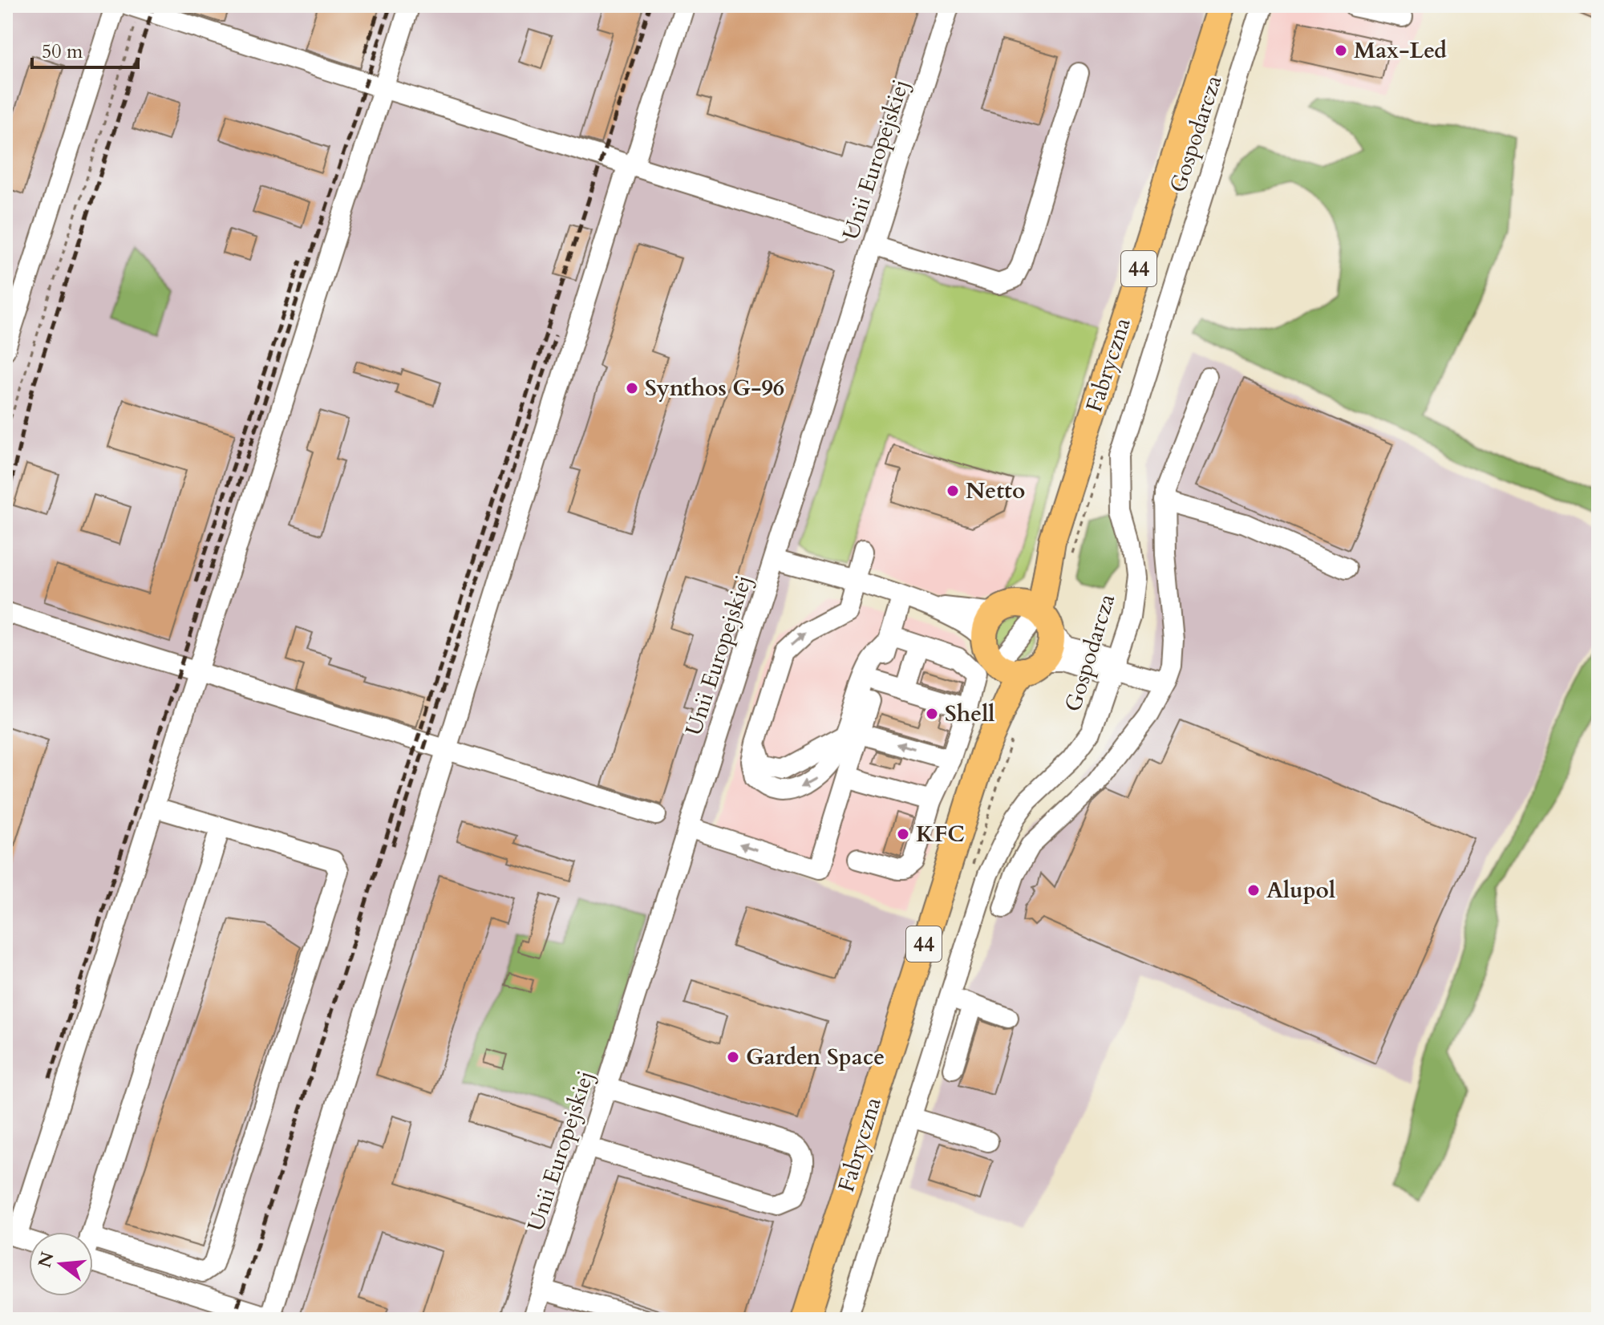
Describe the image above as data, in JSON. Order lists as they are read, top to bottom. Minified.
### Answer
{"streets":{"main road":["44","Fabryczna"],"street":["Gospodarcza","Unii Europejskiej"]},"crossings":[["44","Fabryczna"]],"places":["Max-Led","Synthos G-96","Netto","Shell","KFC","Alupol","Garden Space"],"scale_bar":"50 m","north":"left"}
